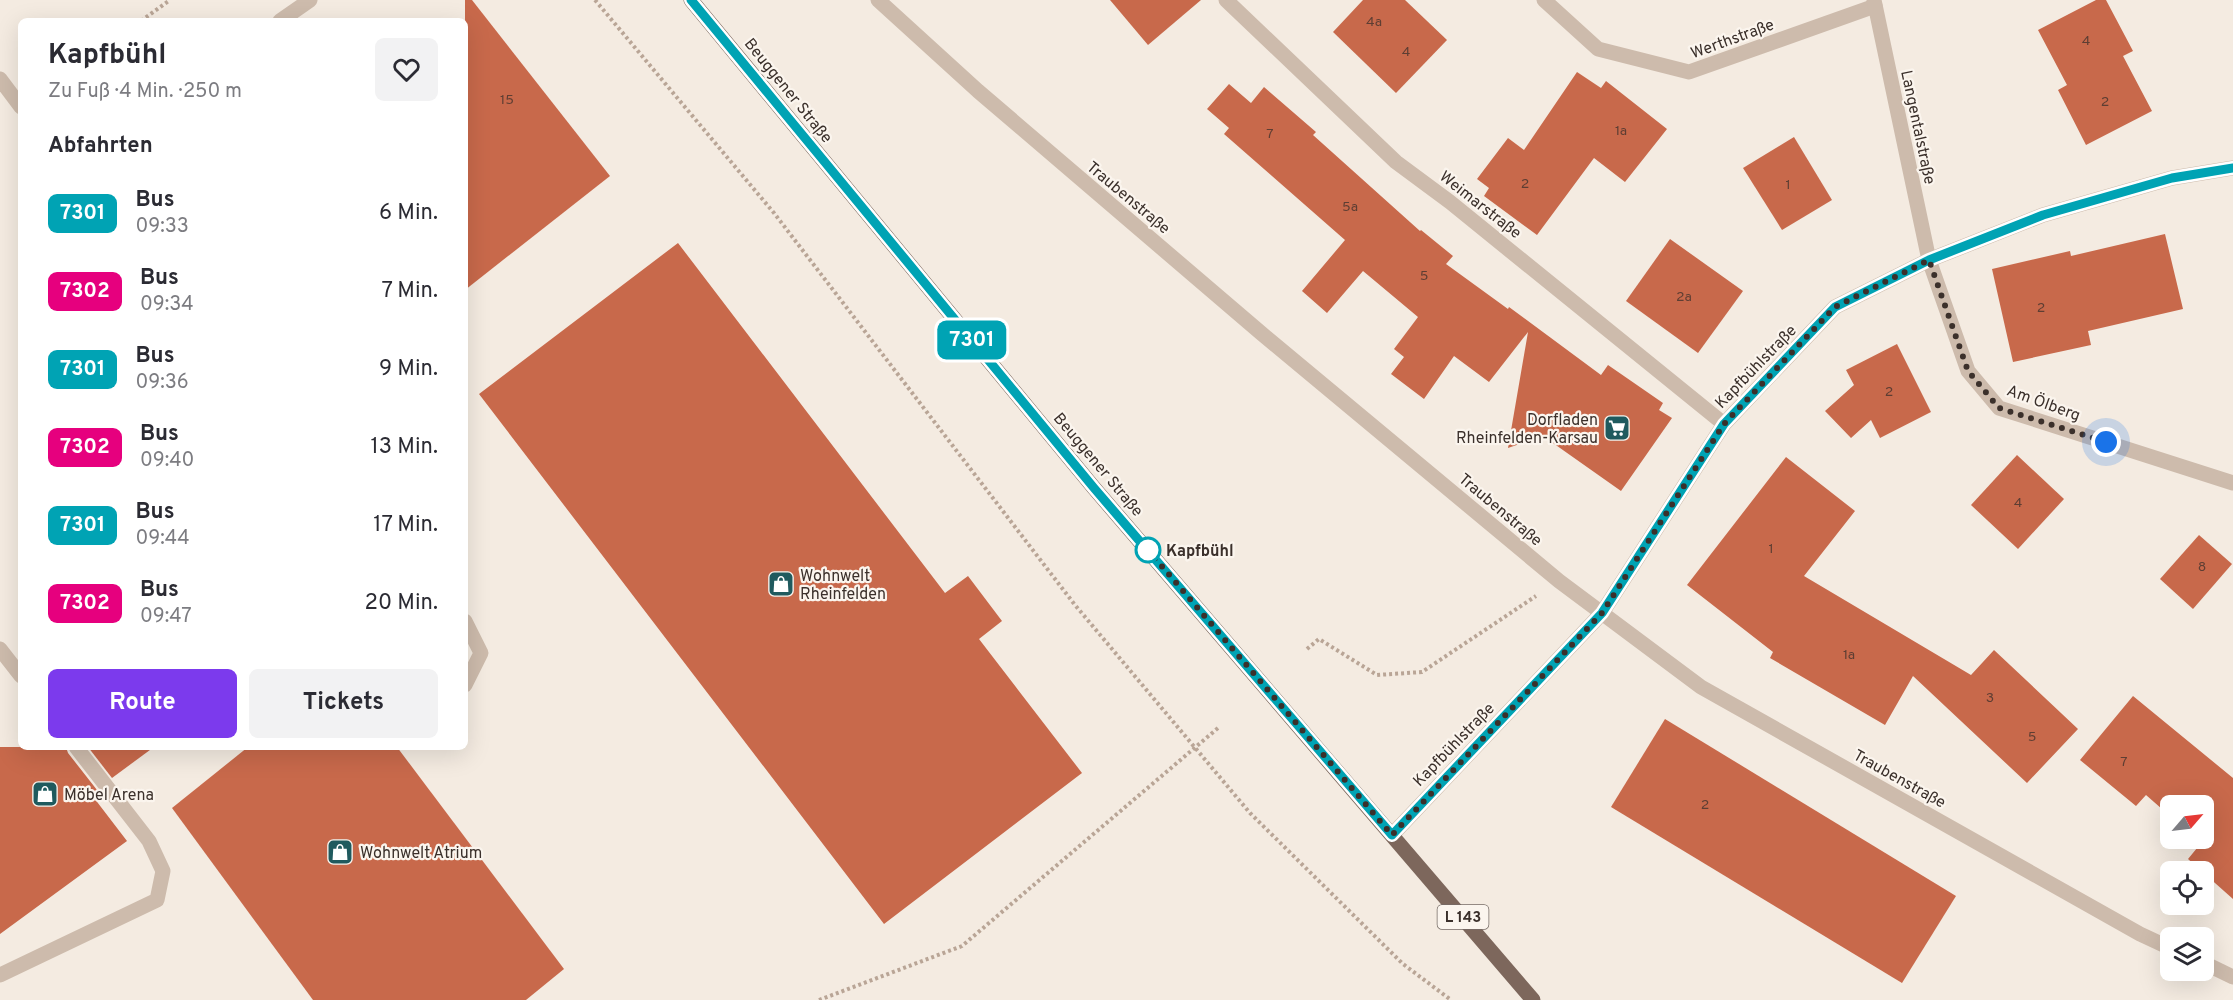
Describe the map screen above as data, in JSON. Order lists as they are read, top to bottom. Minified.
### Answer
{"streets":{"main road":["Beuggener Straße","L 143"],"street":["Werthstraße","Langentalstraße","Traubenstraße","Weimarstraße","Kapfbühlstraße","Am Ölberg"]},"crossings":[["Werthstraße","Langentalstraße"],["Beuggener Straße","Kapfbühlstraße"],["Langentalstraße","Kapfbühlstraße"],["Langentalstraße","Am Ölberg"],["Traubenstraße","Kapfbühlstraße"],["Weimarstraße","Kapfbühlstraße"],["Kapfbühlstraße","Am Ölberg"]],"places":{"supermarket":["Dorfladen Rheinfelden-Karsau"],"other":["Kapfbühl"],"shop":["Wohnwelt Rheinfelden","Möbel Arena","Wohnwelt Atrium"]},"lines":["bus line 7301"],"house_numbers":["4a","4","4","15","2","1a","7","2","1","5a","5","2a","2","2","4","1","8","1a","3","5","7","2"],"north":"top right","page":{"on_map":"7301","heading":[["Kapfbühl","Zu Fuß · 4 Min. · 250 m"],"Abfahrten"],"list":[{"mark":"7301","name":"Bus","note":"09:33","value":"6 Min."},{"mark":"7302","name":"Bus","note":"09:34","value":"7 Min."},{"mark":"7301","name":"Bus","note":"09:36","value":"9 Min."},{"mark":"7302","name":"Bus","note":"09:40","value":"13 Min."},{"mark":"7301","name":"Bus","note":"09:44","value":"17 Min."},{"mark":"7302","name":"Bus","note":"09:47","value":"20 Min."}],"buttons":["Route","Tickets"]}}
